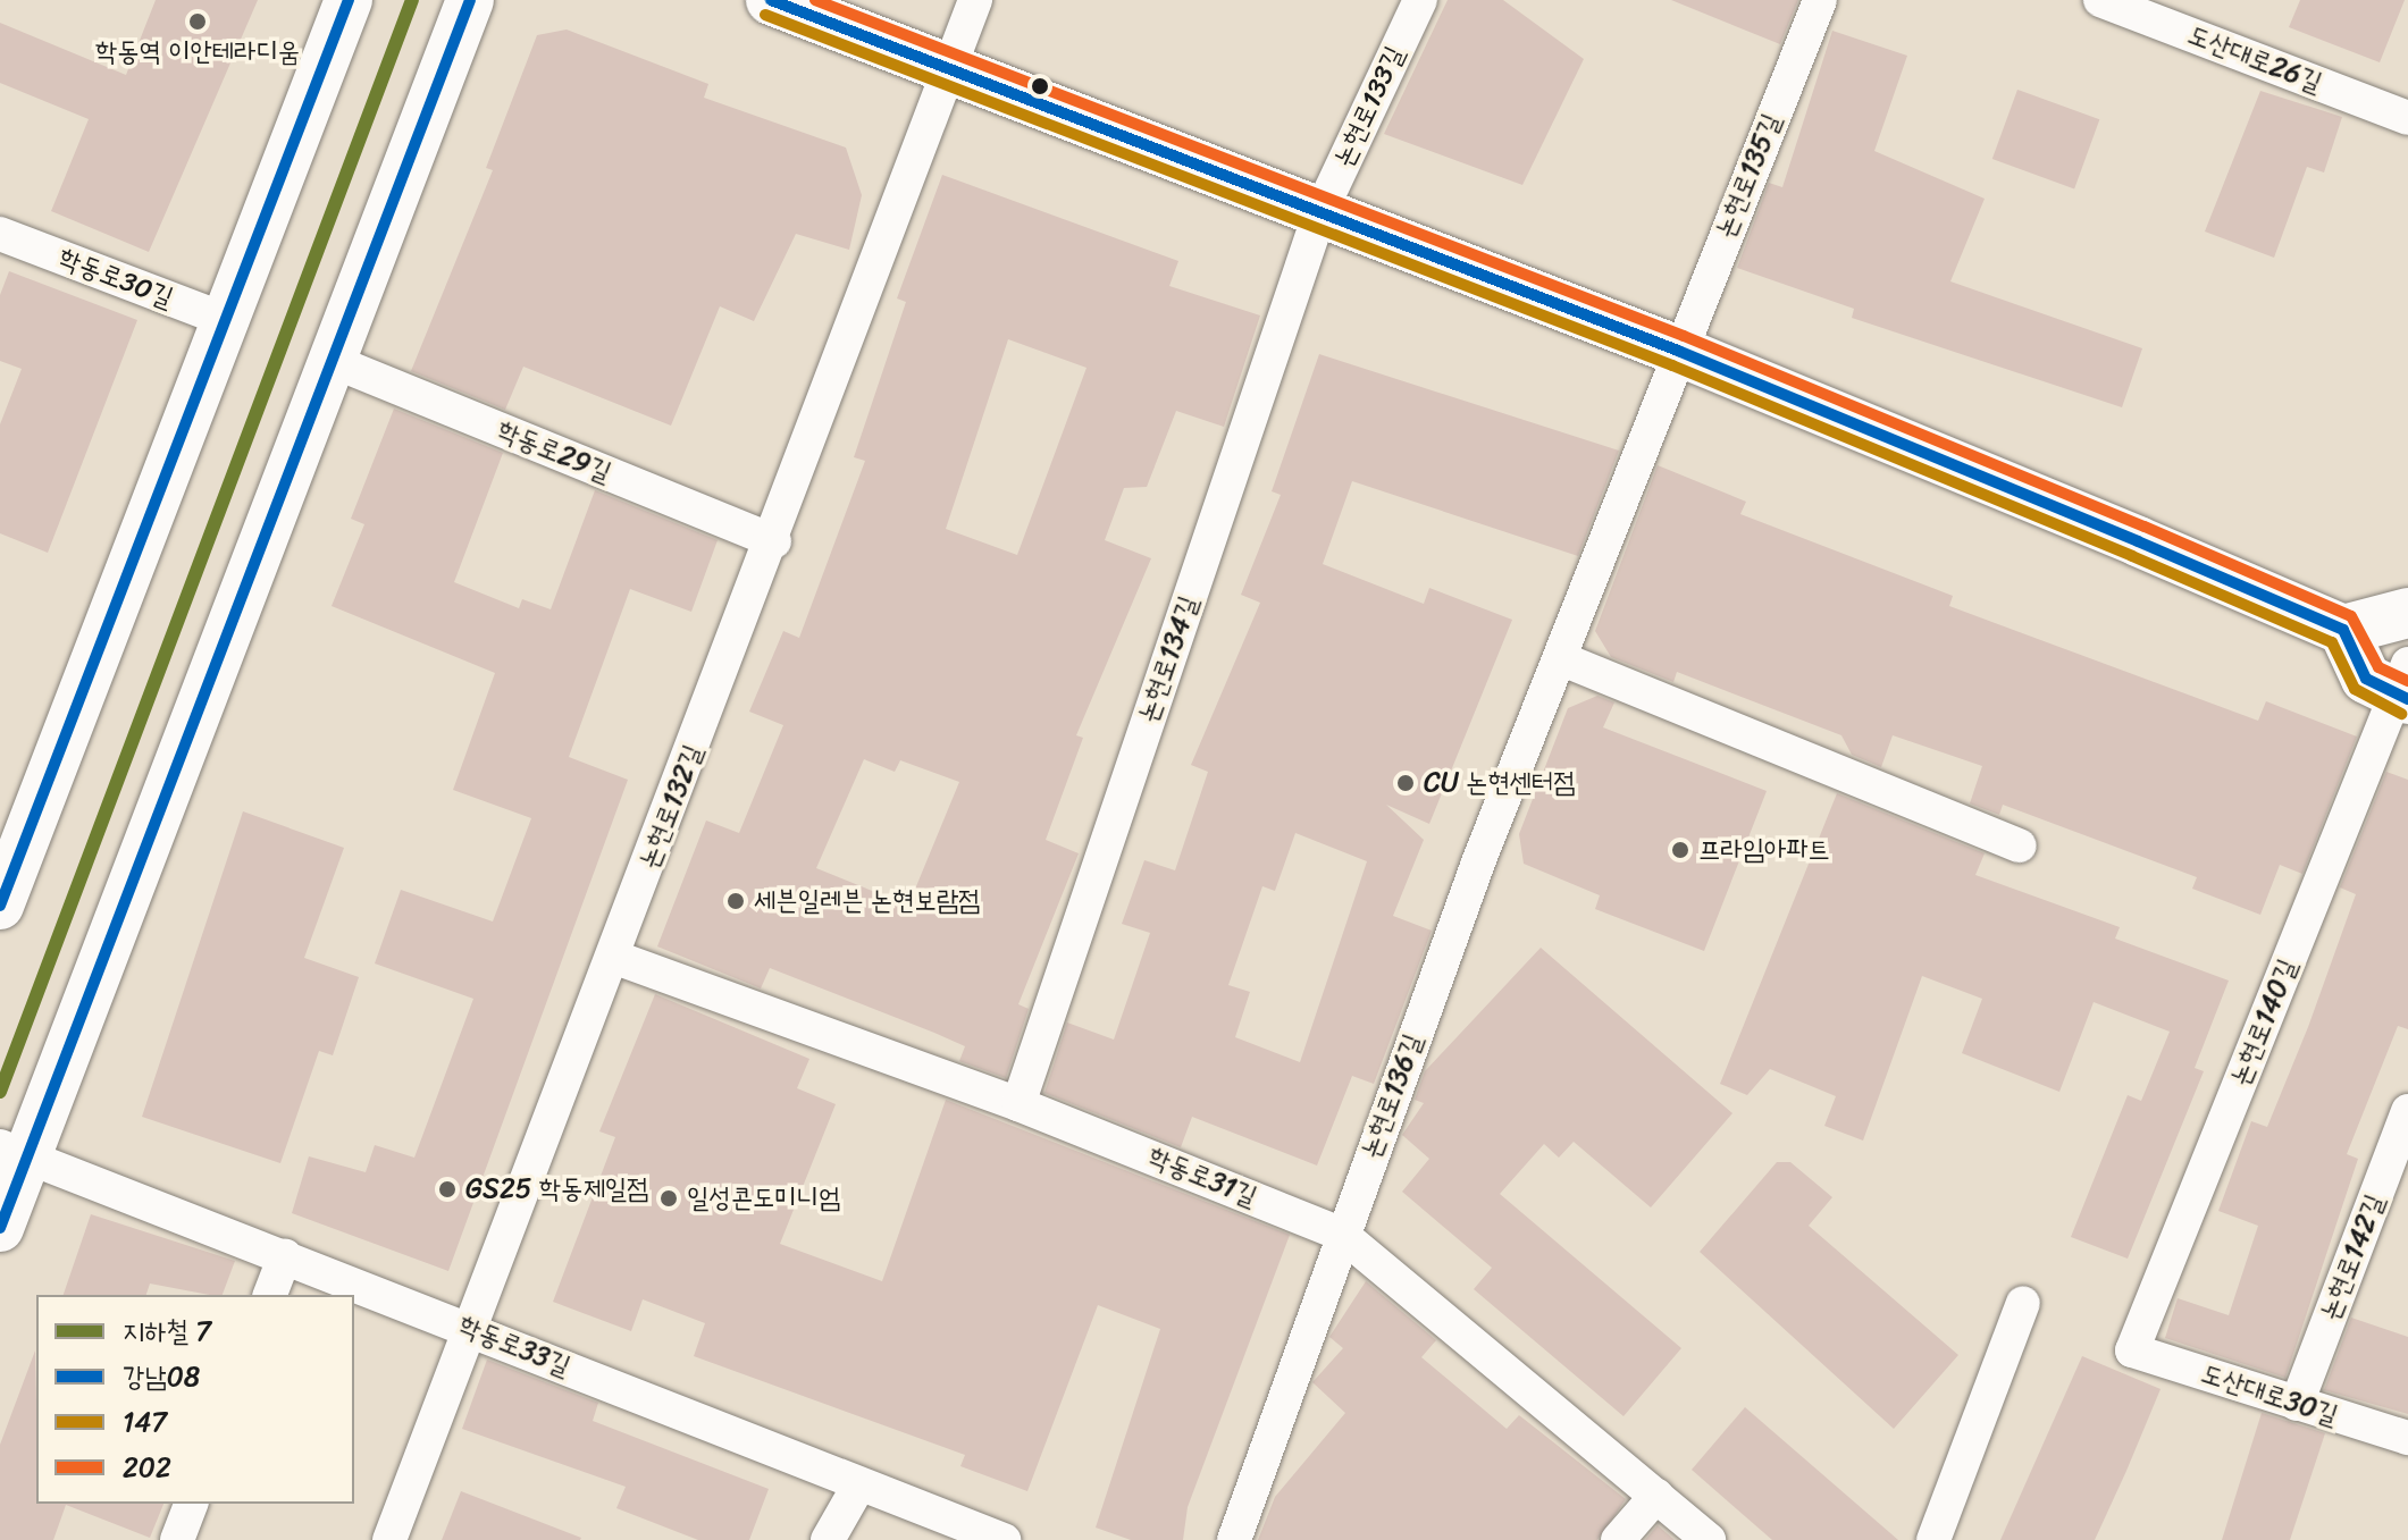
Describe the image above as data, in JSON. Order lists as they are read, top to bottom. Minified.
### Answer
{"streets":{"street":["도산대로26길","논현로133길","논현로135길","학동로30길","학동로29길","논현로134길","논현로132길","논현로140길","논현로136길","학동로31길","논현로142길","학동로33길","도산대로30길"]},"crossings":[["논현로133길","논현로134길"],["논현로135길","논현로136길"],["학동로29길","논현로132길"],["논현로134길","학동로31길"],["논현로132길","학동로31길"],["논현로132길","학동로33길"],["논현로140길","도산대로30길"],["논현로136길","학동로31길"],["논현로142길","도산대로30길"]],"places":["학동역 이안테라디움","CU 논현센터점","프라임아파트","세븐일레븐 논현보람점","GS25 학동제일점","일성콘도미니엄"],"lines":["metro line 7","transit line 강남08","transit line 202","transit line 147"],"legend":["지하철 7","강남08","147","202"]}
